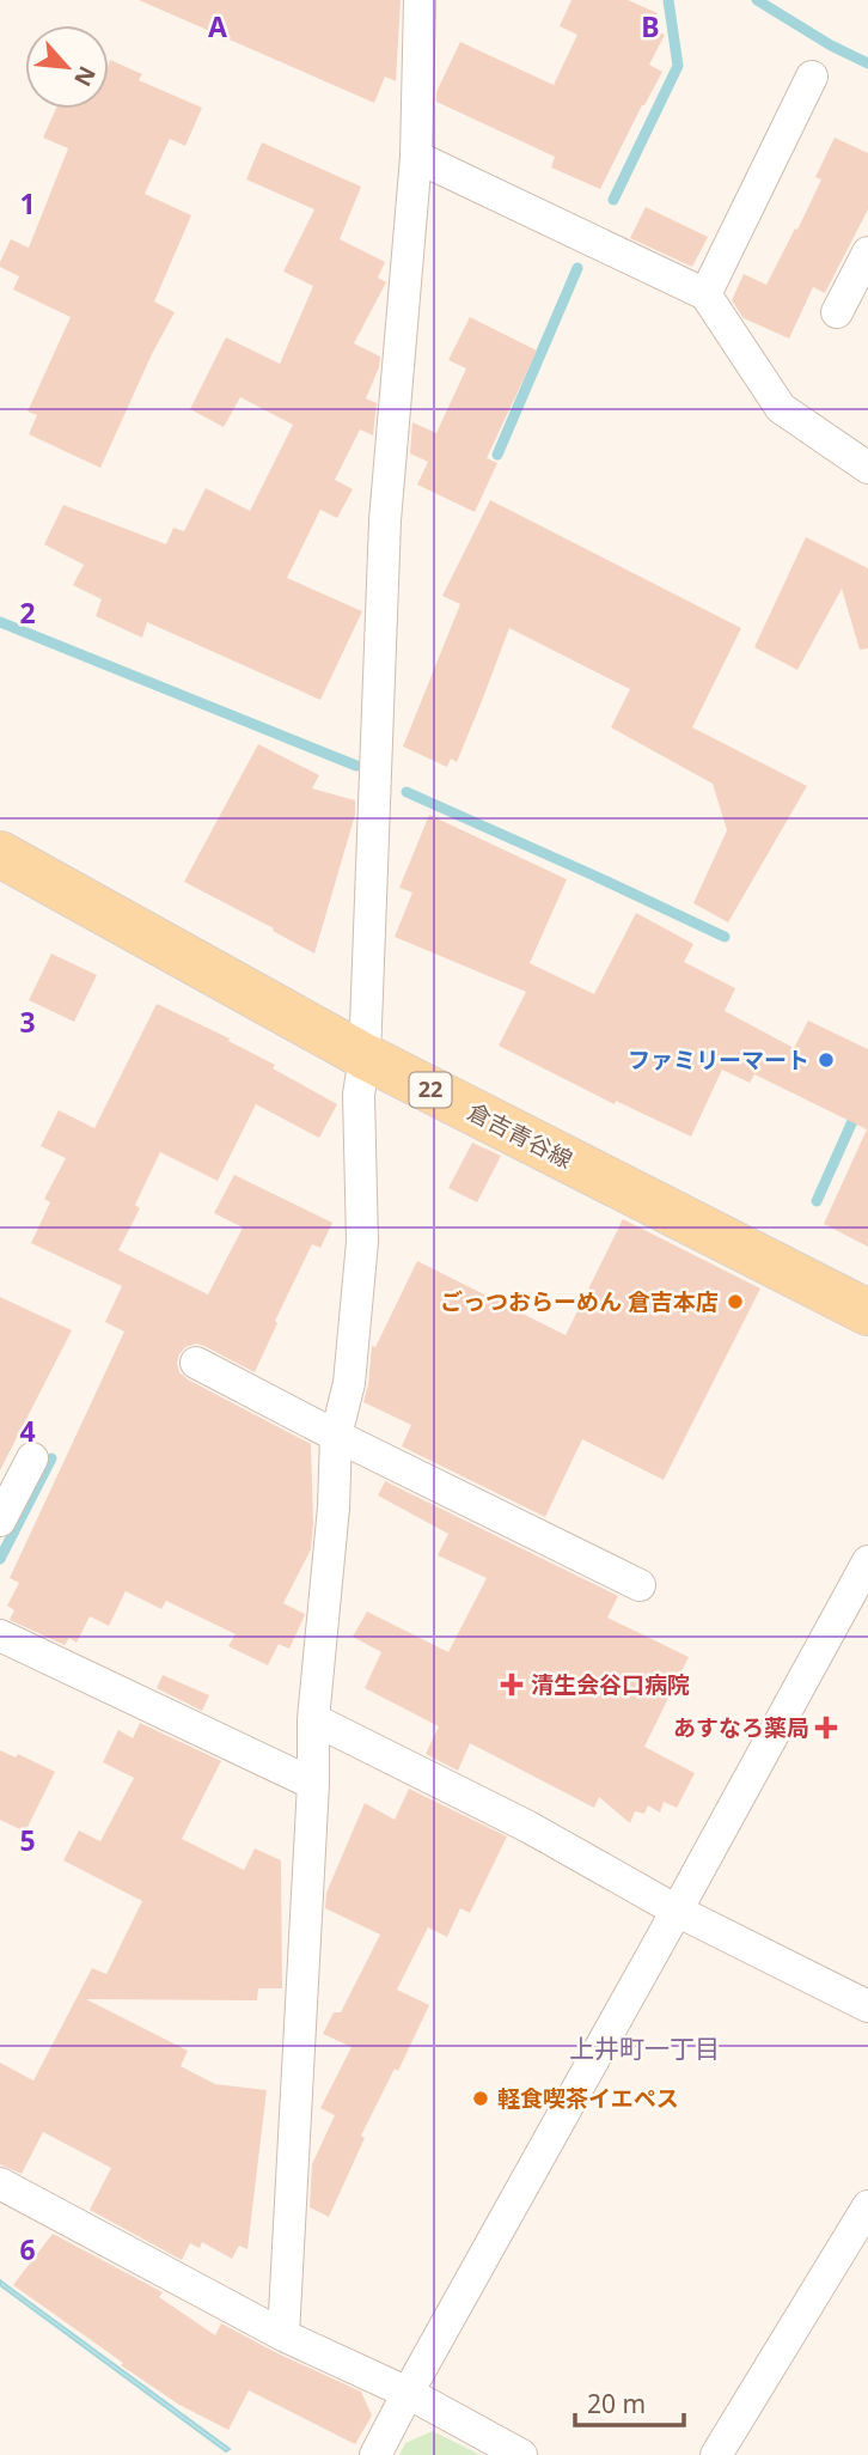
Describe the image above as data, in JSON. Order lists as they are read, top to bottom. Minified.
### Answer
{"streets":{"main road":["22","倉吉青谷線"]},"districts":["上井町一丁目"],"places":{"other":["ファミリーマート","ごっつおらーめん 倉吉本店","軽食喫茶イエペス"],"health":["清生会谷口病院","あすなろ薬局"]},"scale_bar":"20 m","north":"bottom right","grid":{"columns":["A","B"],"rows":["1","2","3","4","5","6"]}}
